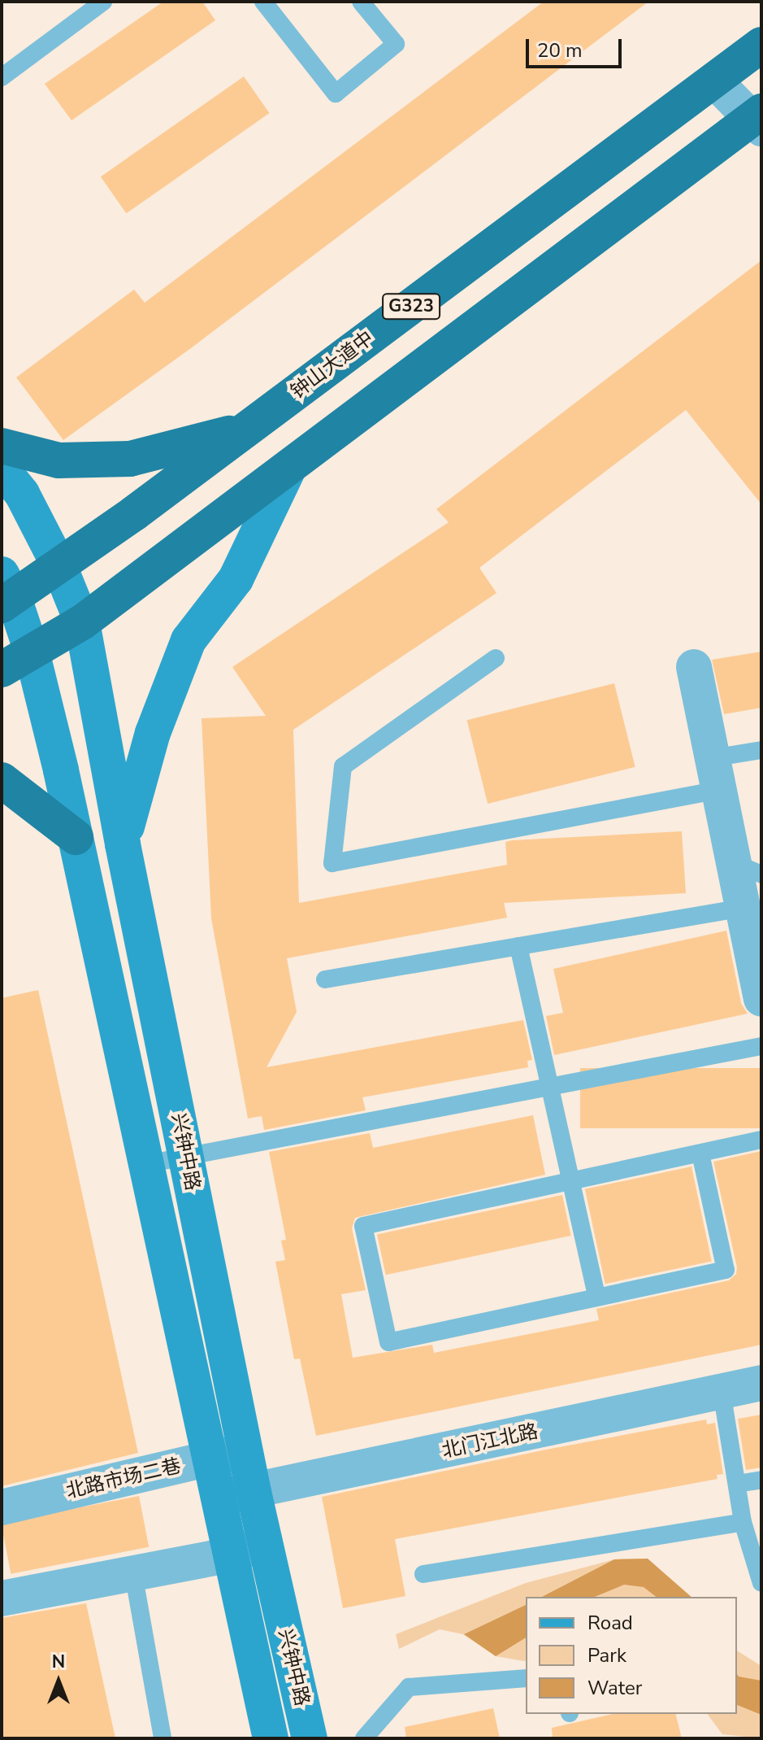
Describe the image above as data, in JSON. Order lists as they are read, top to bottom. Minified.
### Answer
{"streets":{"highway":["G323","钟山大道中"],"main road":["兴钟中路"],"street":["北门江北路","北路市场二巷"]},"crossings":[["G323","钟山大道中"],["G323","兴钟中路"],["钟山大道中","兴钟中路"],["兴钟中路","北门江北路"],["兴钟中路","北路市场二巷"]],"legend":["Road","Park","Water"],"scale_bar":"20 m","north":"top"}
